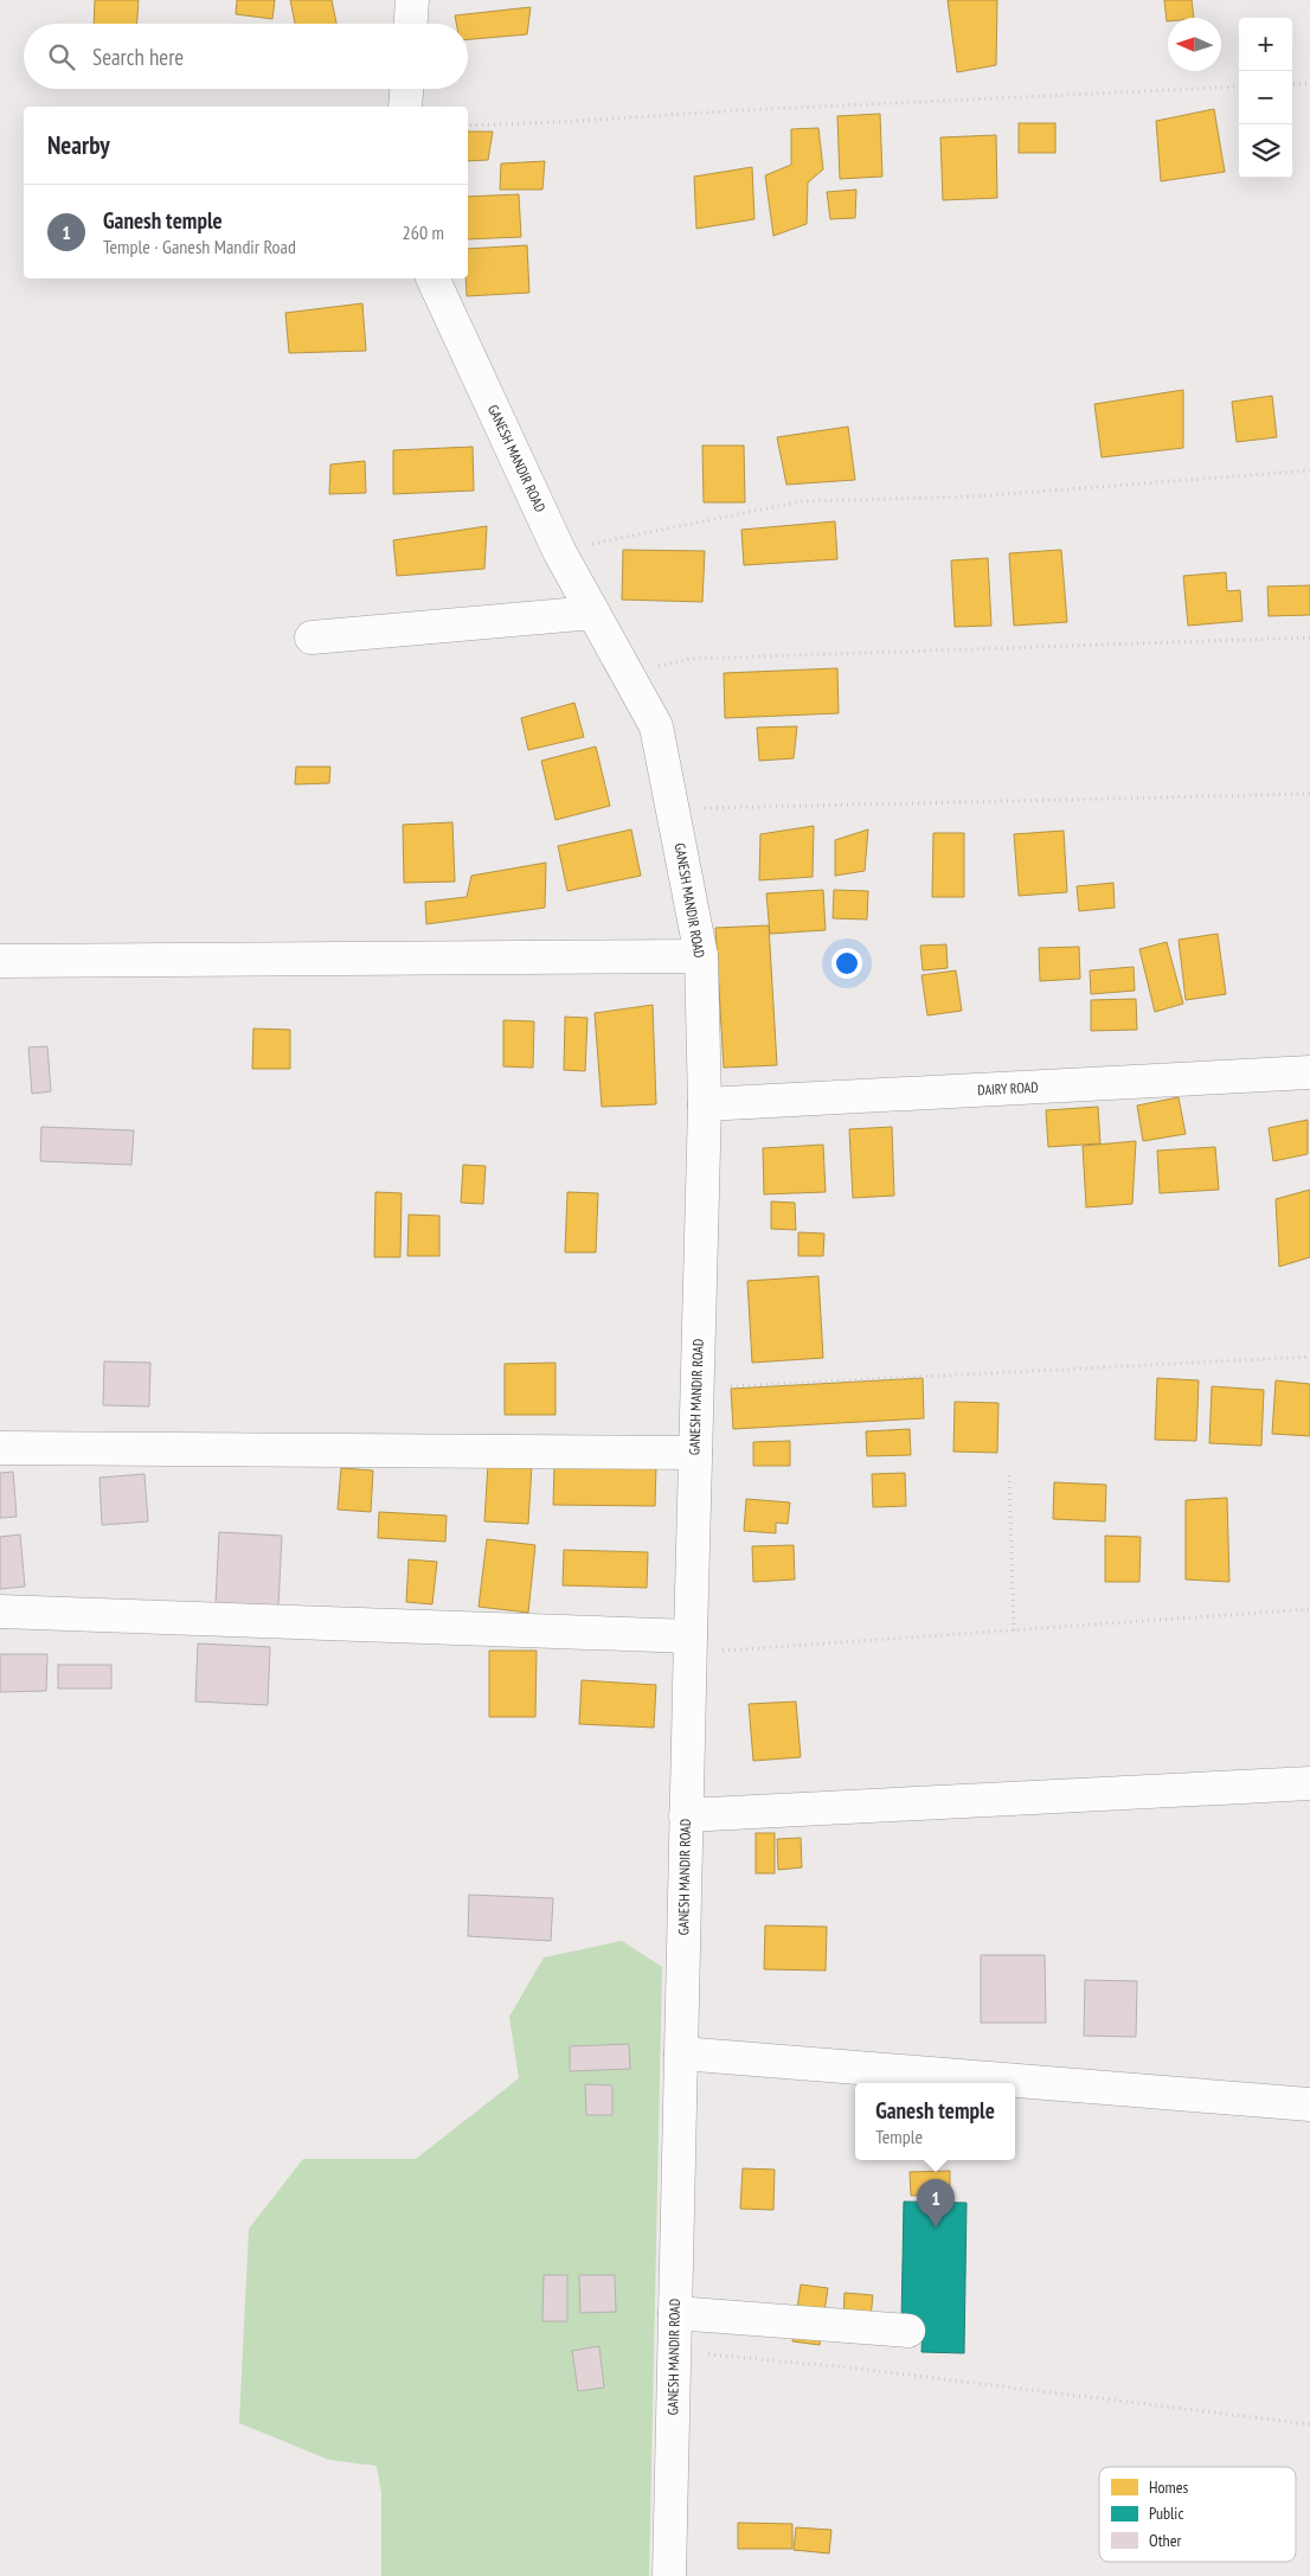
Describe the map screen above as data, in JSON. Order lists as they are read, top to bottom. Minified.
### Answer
{"streets":{"street":["GANESH MANDIR ROAD","DAIRY ROAD"]},"crossings":[["GANESH MANDIR ROAD","DAIRY ROAD"]],"legend":["Homes","Public","Other"],"north":"left","page":{"map_buttons":["+","−"],"search":"Search here","heading":"Nearby","list":[{"mark":"1","name":"Ganesh temple","note":"Temple · Ganesh Mandir Road","value":"260 m"}],"popup":["Ganesh temple","Temple"],"pins":"1"}}
